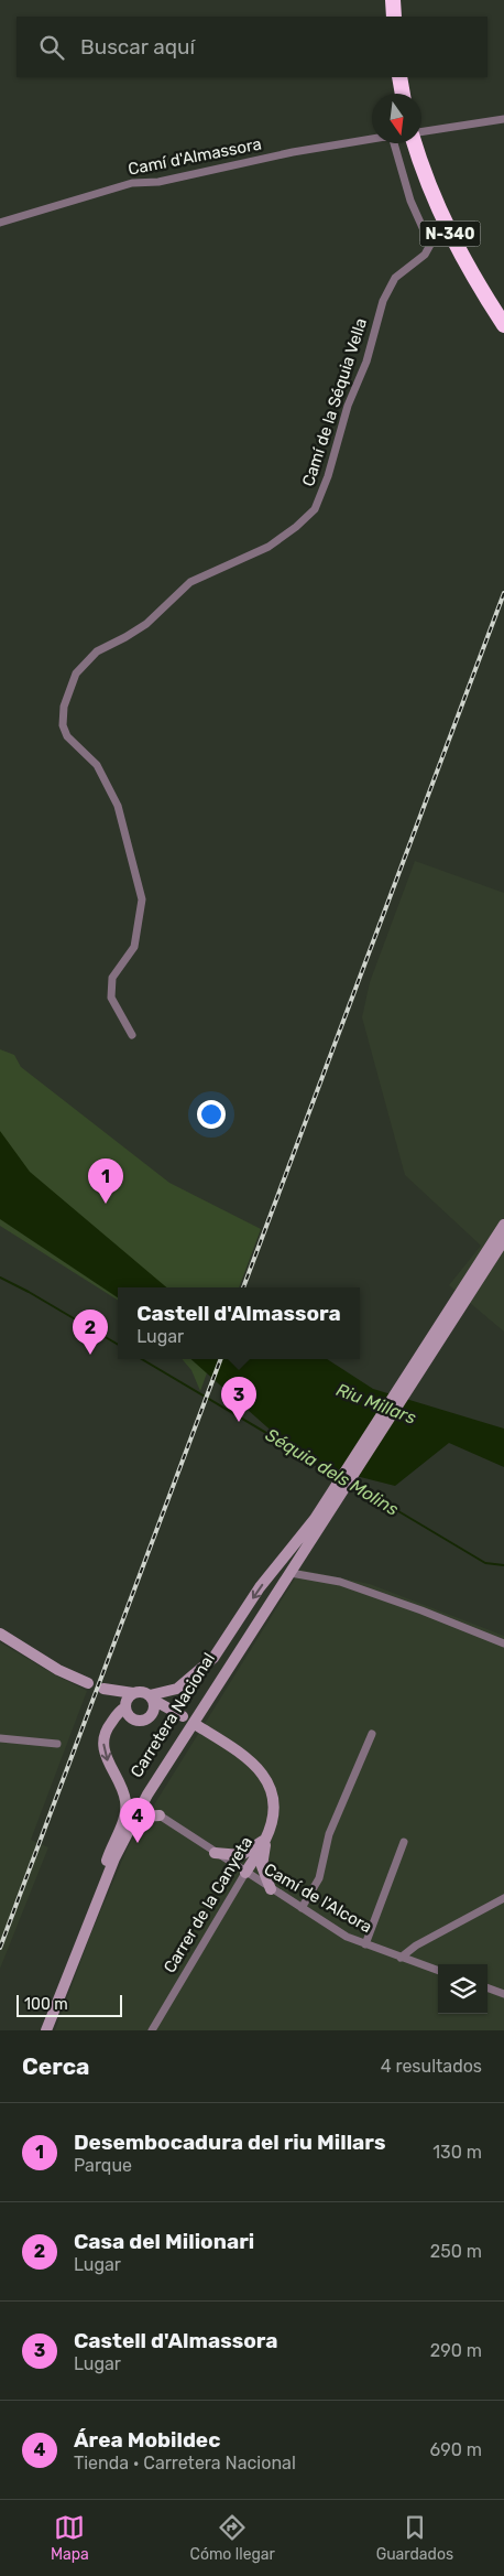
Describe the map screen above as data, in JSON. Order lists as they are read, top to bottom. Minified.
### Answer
{"streets":{"highway":["N-340"],"main road":["Carretera Nacional","Carrer de la Canyeta"],"street":["Camí d'Almassora","Camí de la Séquia Vella","Camí de l'Alcora"]},"crossings":[["Camí de l'Alcora","Carrer de la Canyeta"]],"water":["Riu Millars","Séquia dels Molins"],"scale_bar":"100 m","north":"bottom","page":{"search":"Buscar aquí","pins":["1","2","3","4"],"popup":["Castell d'Almassora","Lugar"],"scale":"100 m","heading":["Cerca","4 resultados"],"list":[{"mark":"1","name":"Desembocadura del riu Millars","note":"Parque","value":"130 m"},{"mark":"2","name":"Casa del Milionari","note":"Lugar","value":"250 m"},{"mark":"3","name":"Castell d'Almassora","note":"Lugar","value":"290 m"},{"mark":"4","name":"Área Mobildec","note":"Tienda · Carretera Nacional","value":"690 m"}],"nav":["Mapa","Cómo llegar","Guardados"]}}
